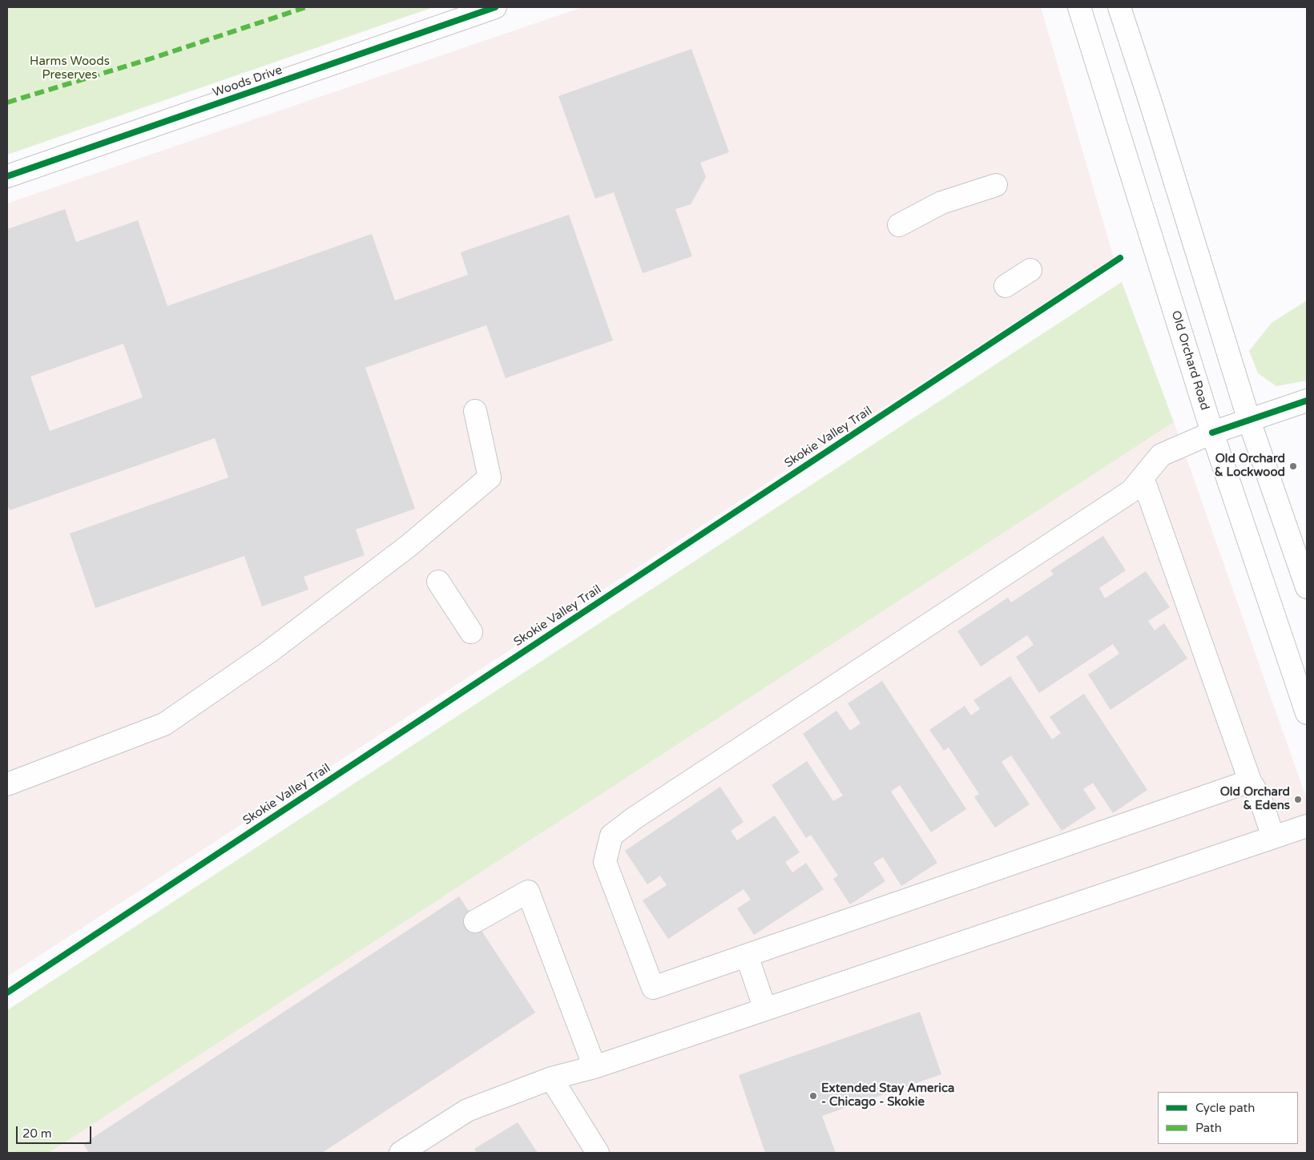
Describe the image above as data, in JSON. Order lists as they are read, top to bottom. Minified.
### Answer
{"streets":{"main road":["Woods Drive","Old Orchard Road"],"cycle path":["Skokie Valley Trail"]},"parks":["Harms Woods Preserves"],"places":["Old Orchard & Lockwood","Old Orchard & Edens","Extended Stay America - Chicago - Skokie"],"legend":["Cycle path","Path"],"scale_bar":"20 m"}
